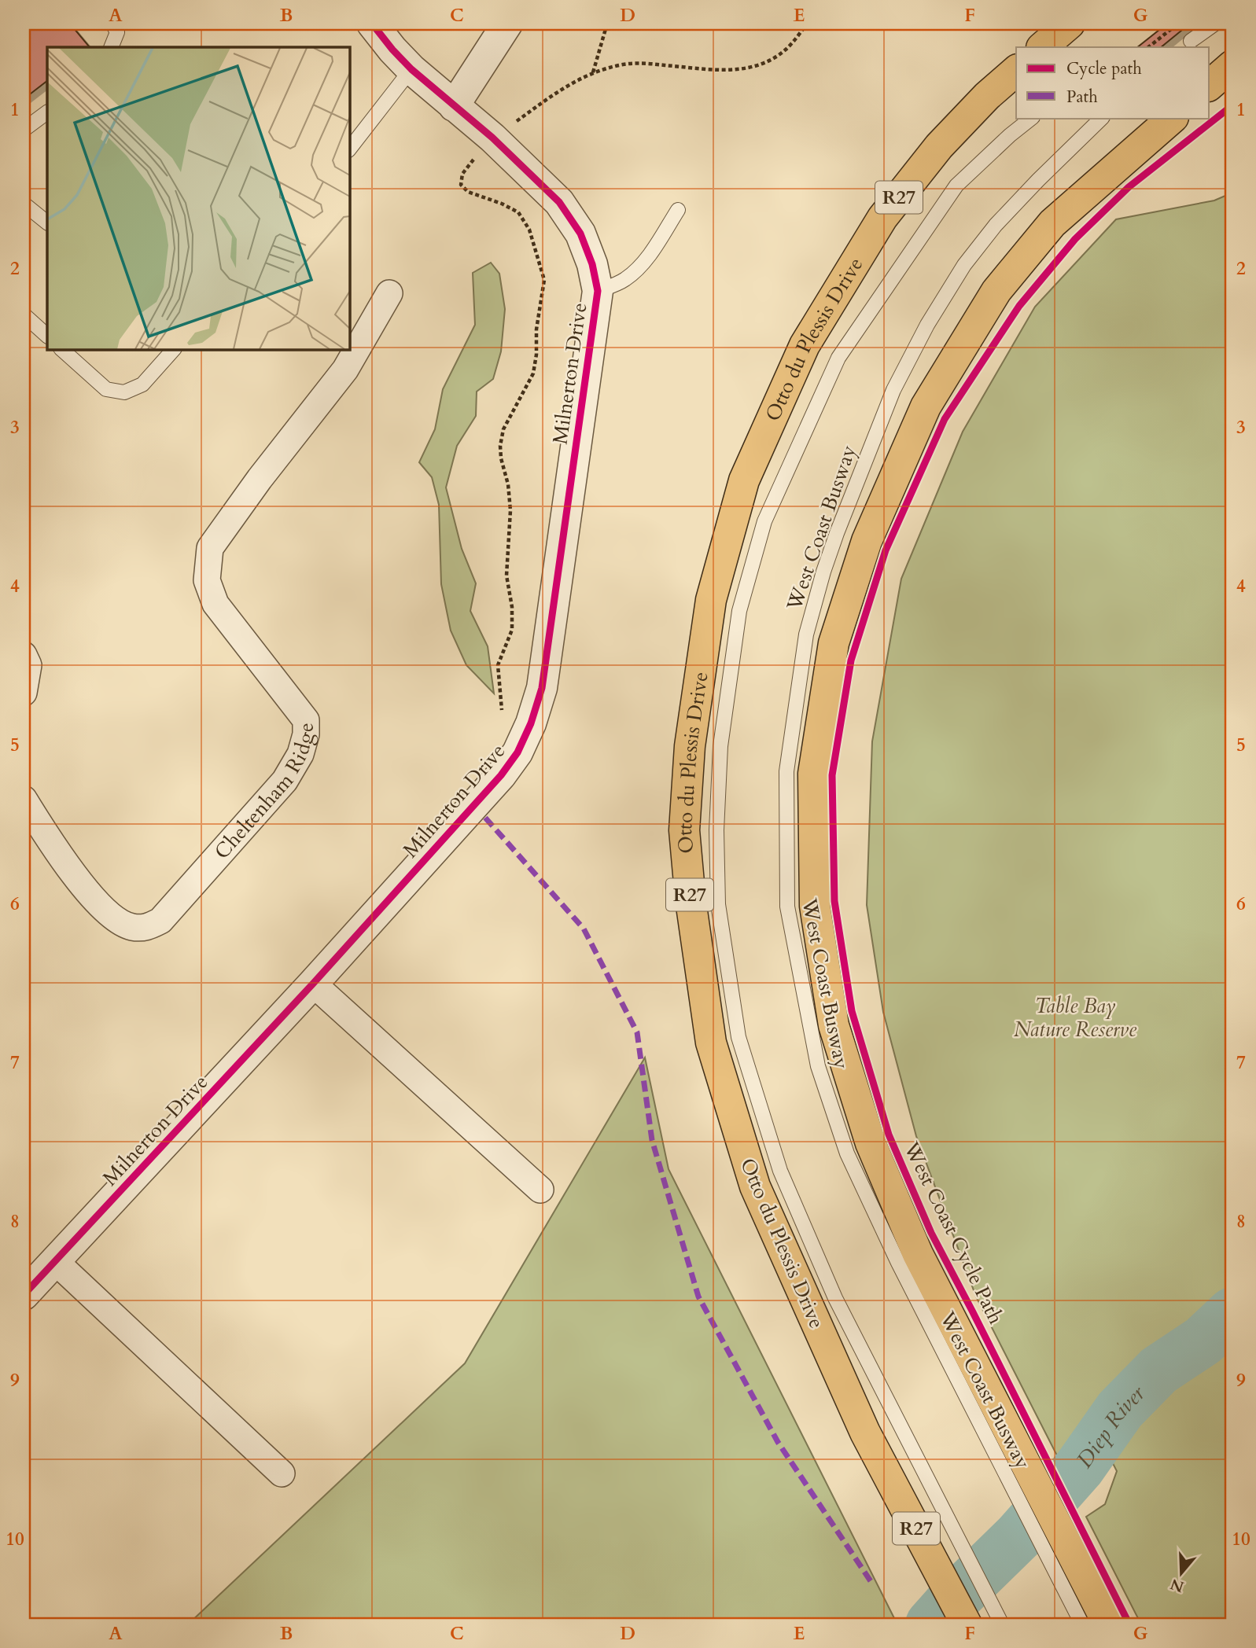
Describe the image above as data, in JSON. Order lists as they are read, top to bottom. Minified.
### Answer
{"streets":{"main road":["R27","Otto du Plessis Drive"],"street":["Milnerton Drive","Cheltenham Ridge"],"lane":["West Coast Busway"],"cycle path":["West Coast Cycle Path"]},"water":["Diep River"],"parks":["Table Bay Nature Reserve"],"legend":["Cycle path","Path"],"north":"bottom","grid":{"columns":["A","B","C","D","E","F","G"],"rows":["1","2","3","4","5","6","7","8","9","10"]}}
